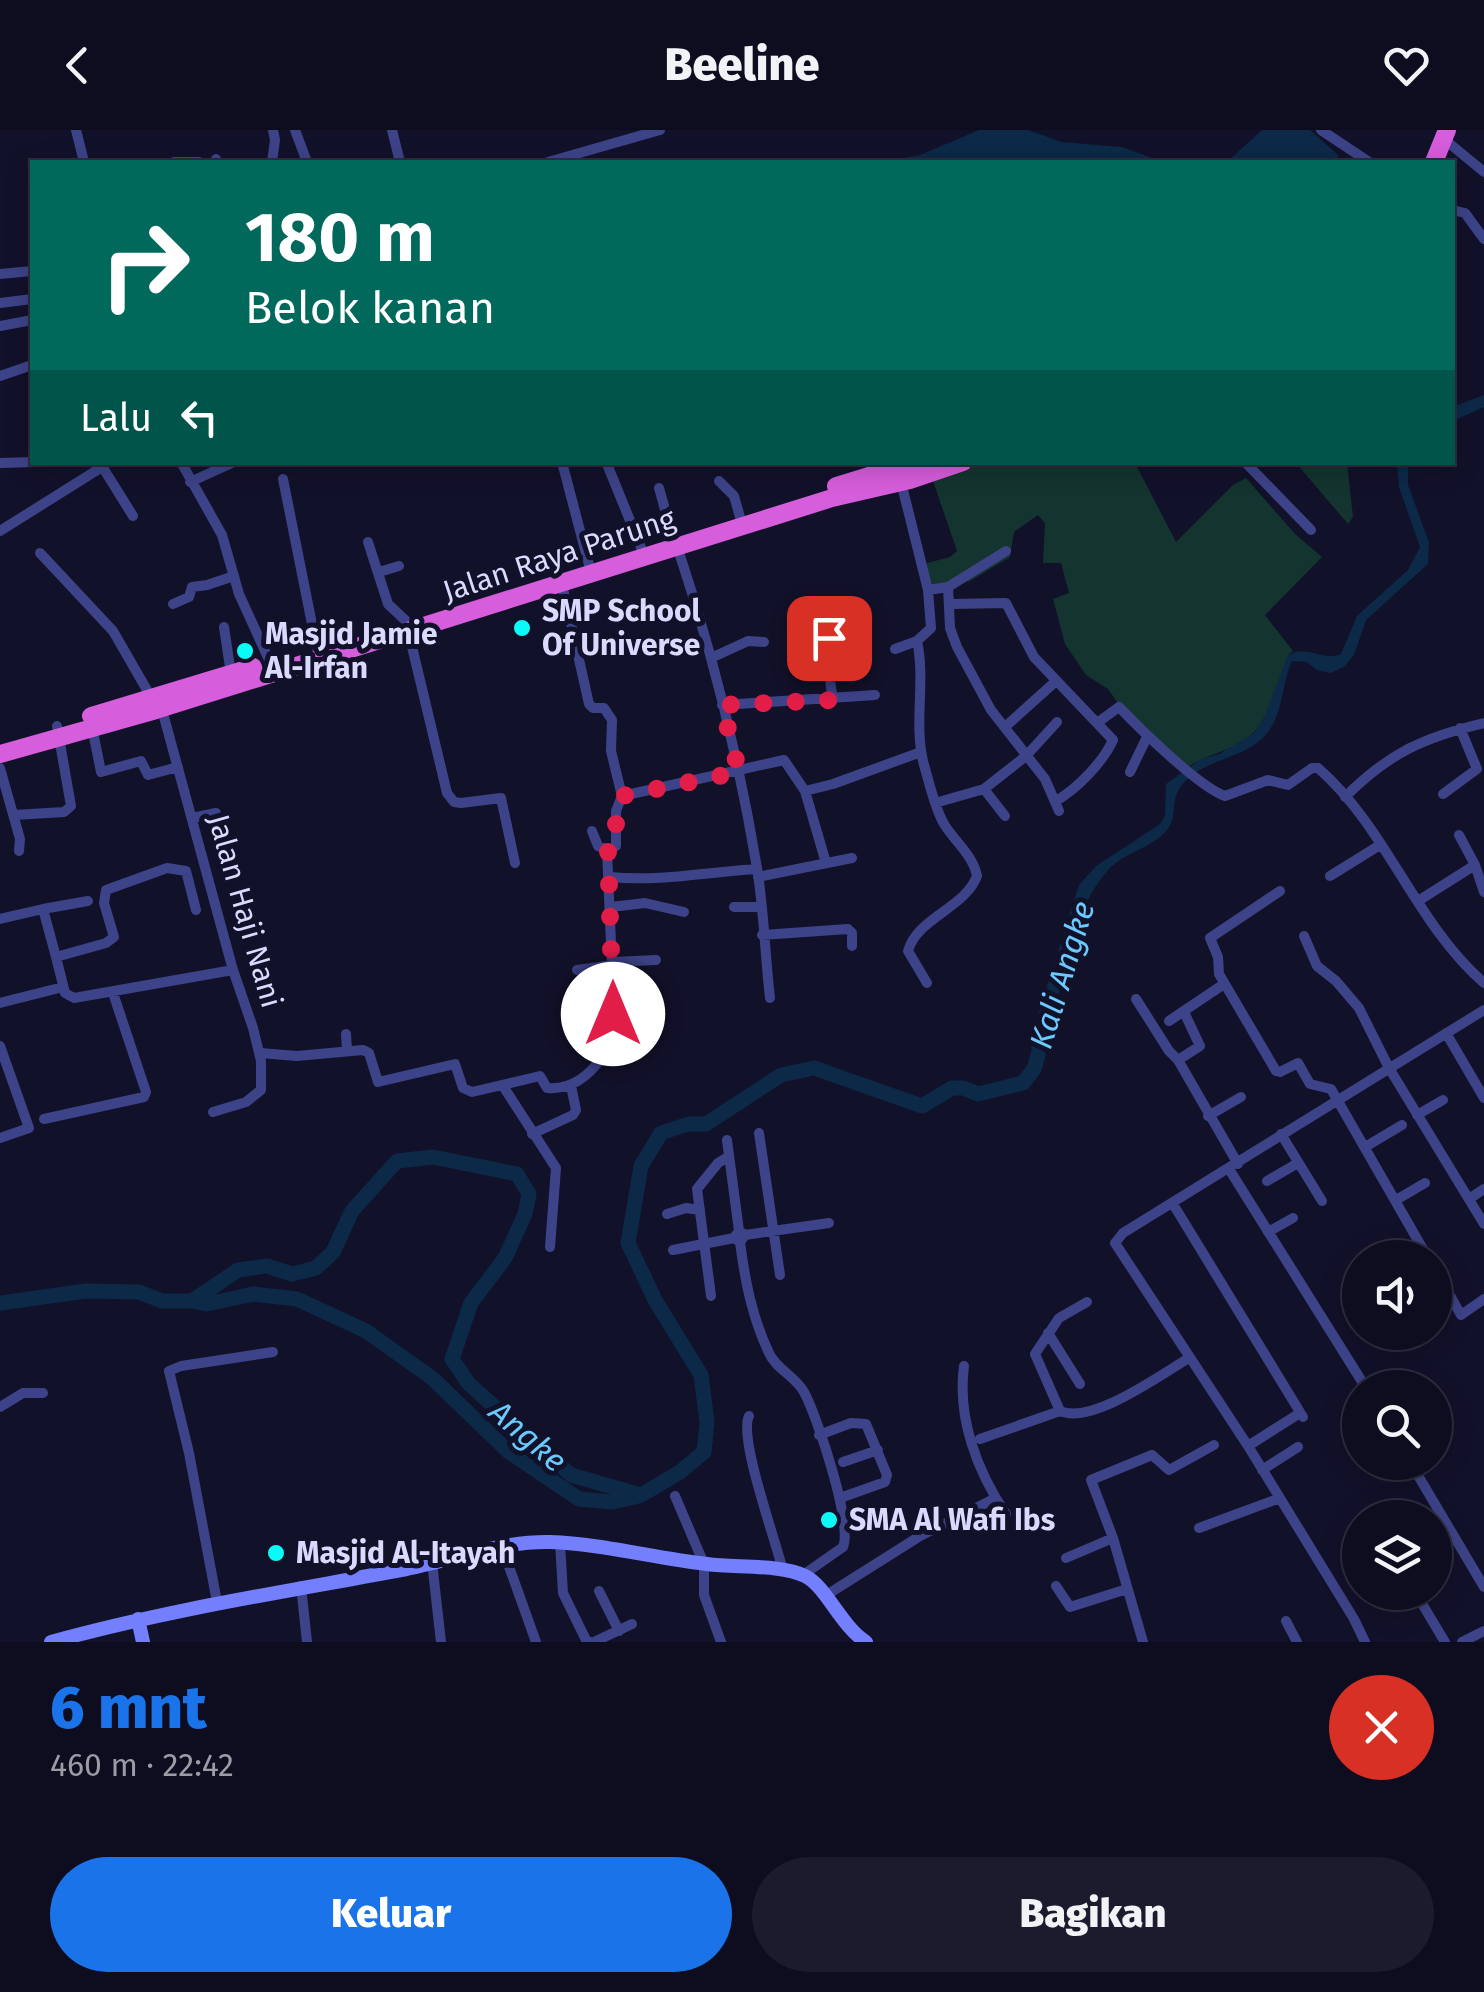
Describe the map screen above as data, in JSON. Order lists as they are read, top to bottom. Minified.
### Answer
{"streets":{"highway":["Jalan Raya Parung"],"street":["Jalan Haji Nani"]},"crossings":[["Jalan Raya Parung","Jalan Haji Nani"]],"water":["Kali Angke","Angke"],"places":["SMP School Of Universe","Masjid Jamie Al-Irfan","SMA Al Wafi Ibs","Masjid Al-Itayah"],"page":{"header":"Beeline","turn":["180 m","Belok kanan"],"then":"Lalu","heading":["6 mnt","460 m · 22:42"],"buttons":["Keluar","Bagikan"]}}
